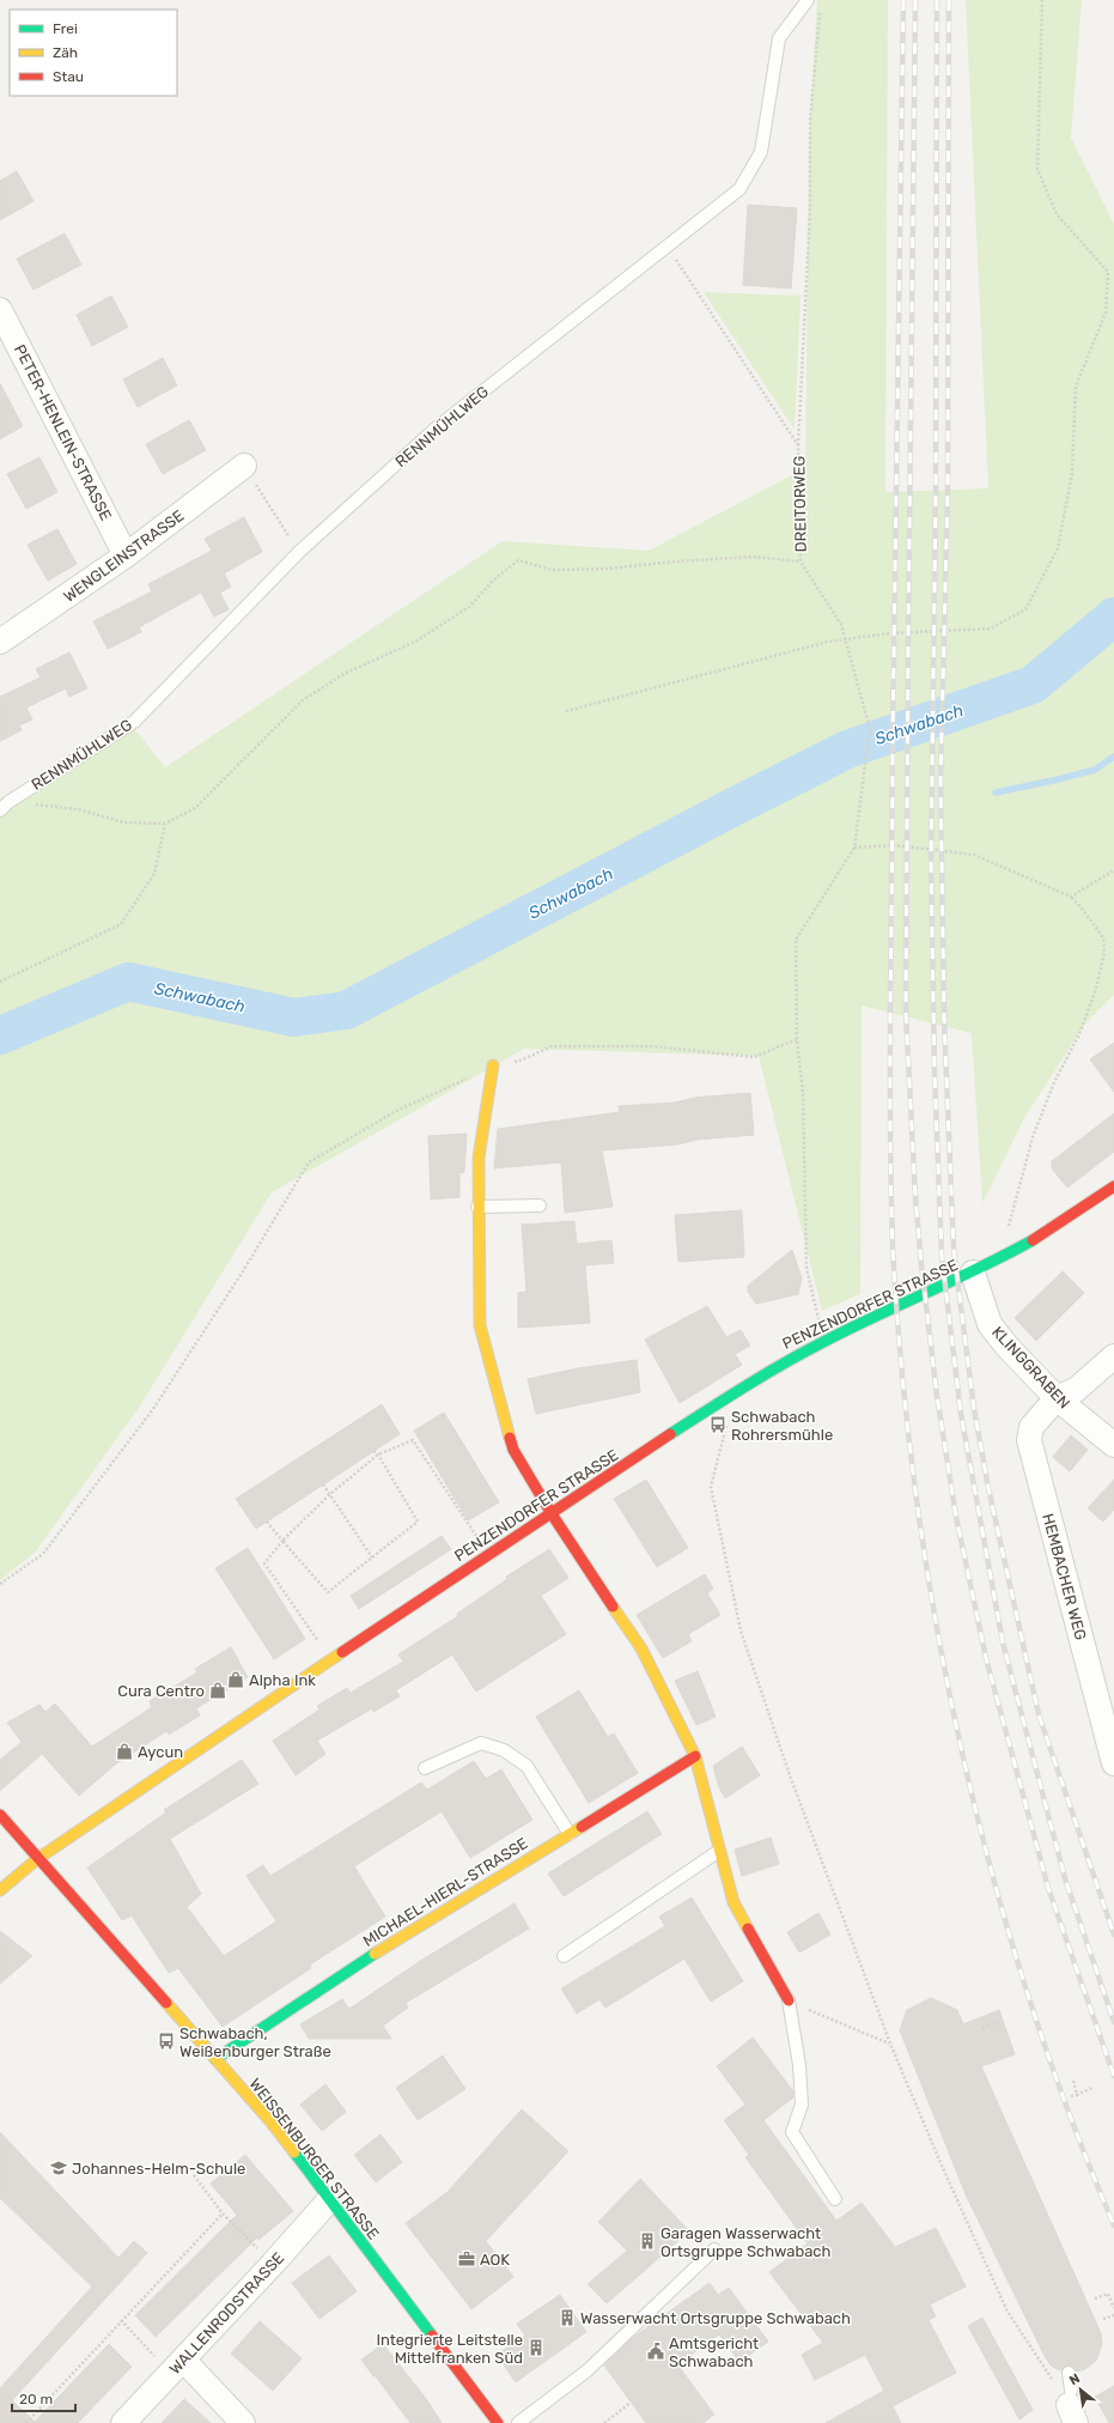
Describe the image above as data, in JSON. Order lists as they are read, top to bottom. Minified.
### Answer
{"streets":{"main road":["PENZENDORFER STRASSE","MICHAEL-HIERL-STRASSE","WEISSENBURGER STRASSE"],"street":["PETER-HENLEIN-STRASSE","WENGLEINSTRASSE","KLINGGRABEN","HEMBACHER WEG","WALLENRODSTRASSE"],"lane":["RENNMÜHLWEG"],"path":["DREITORWEG"]},"crossings":[["RENNMÜHLWEG","DREITORWEG"],["PETER-HENLEIN-STRASSE","WENGLEINSTRASSE"],["PENZENDORFER STRASSE","KLINGGRABEN"],["PENZENDORFER STRASSE","WEISSENBURGER STRASSE"],["KLINGGRABEN","HEMBACHER WEG"],["MICHAEL-HIERL-STRASSE","WEISSENBURGER STRASSE"],["WEISSENBURGER STRASSE","WALLENRODSTRASSE"]],"water":["Schwabach"],"places":{"bus stop":["Schwabach Rohrersmühle","Schwabach, Weißenburger Straße"],"shop":["Alpha Ink","Cura Centro","Aycun"],"school or university":["Johannes-Helm-Schule"],"building":["Garagen Wasserwacht Ortsgruppe Schwabach","Wasserwacht Ortsgruppe Schwabach","Integrierte Leitstelle Mittelfranken Süd"],"office":["AOK"],"public building":["Amtsgericht Schwabach"]},"legend":["Frei","Zäh","Stau"],"scale_bar":"20 m","north":"top left"}
